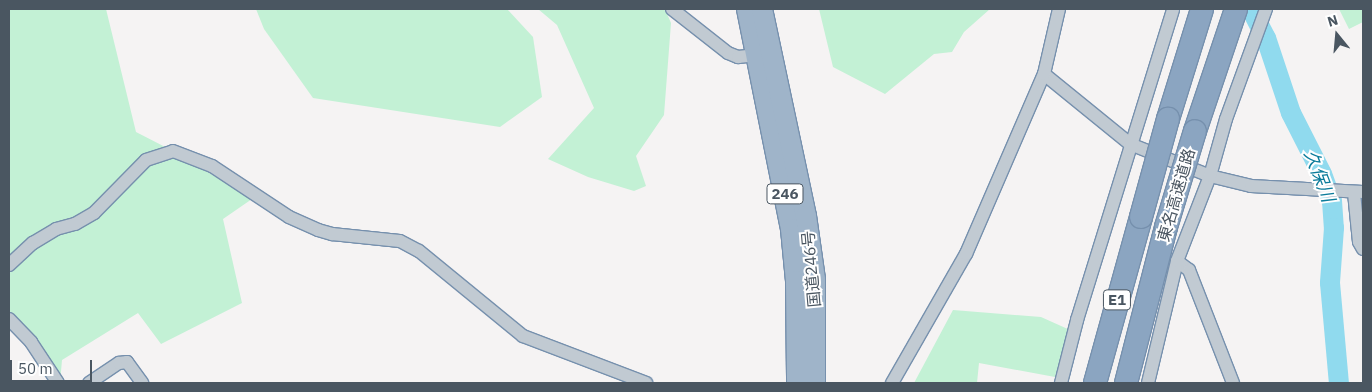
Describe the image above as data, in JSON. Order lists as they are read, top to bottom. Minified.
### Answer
{"streets":{"highway":["246","東名高速道路","国道246号","E1"]},"water":["久保川"],"scale_bar":"50 m","north":"top"}
